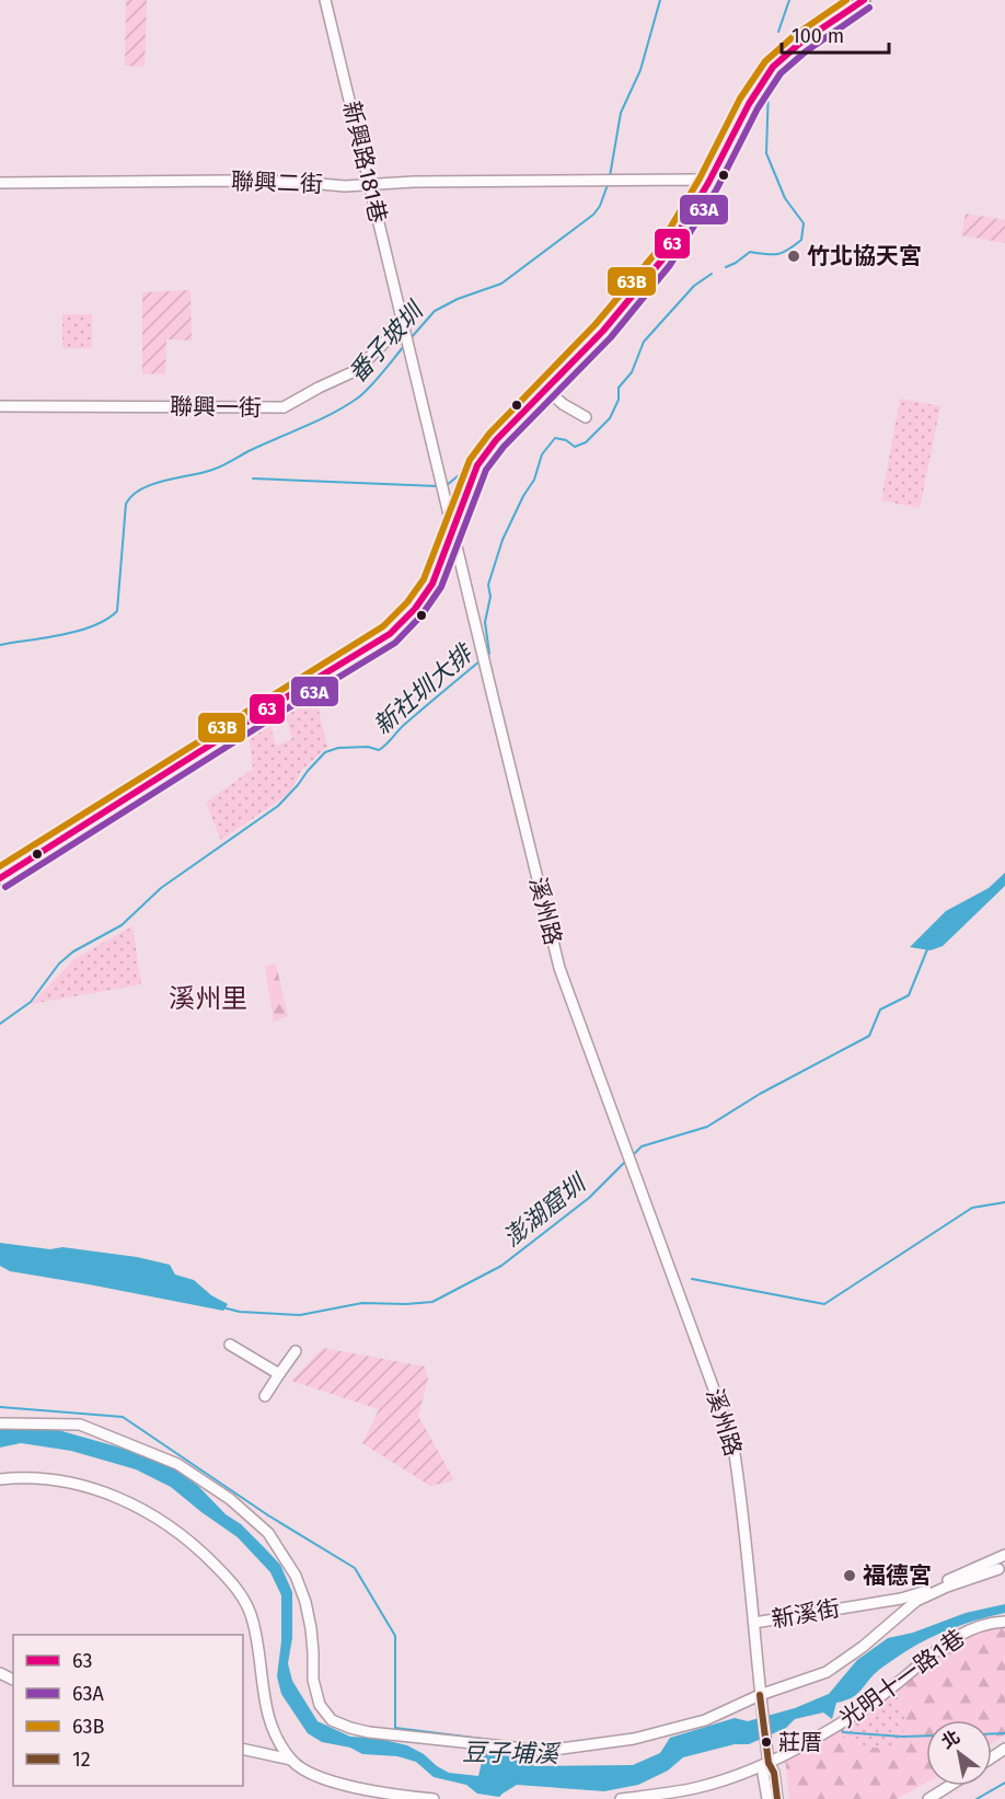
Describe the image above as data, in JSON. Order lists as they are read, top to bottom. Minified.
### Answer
{"streets":{"street":["新興路181巷","聯興二街","聯興一街","溪州路","新溪街","光明十一路1巷"]},"crossings":[["新興路181巷","聯興二街"],["新興路181巷","聯興一街"],["新興路181巷","溪州路"],["溪州路","新溪街"],["溪州路","光明十一路1巷"]],"districts":["溪州里"],"water":["番子坡圳","新社圳大排","澎湖窟圳","豆子埔溪"],"places":["竹北協天宮","福德宮","莊厝"],"lines":["transit line 63","transit line 63B","transit line 63A","transit line 12"],"legend":["63","63A","63B","12"],"scale_bar":"100 m","north":"top left"}
